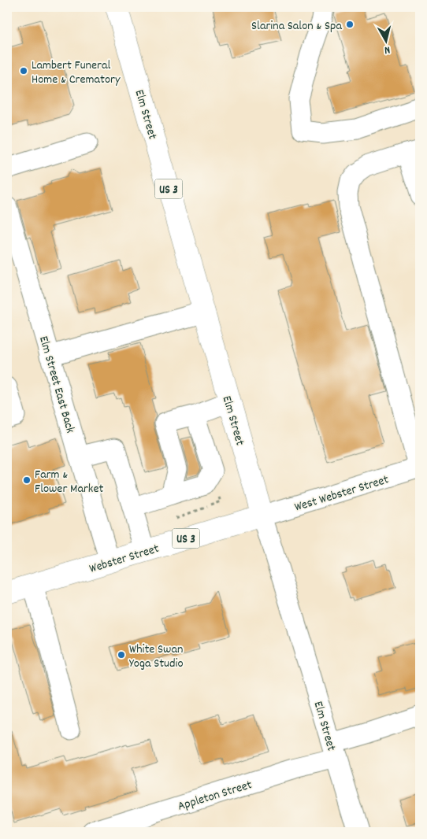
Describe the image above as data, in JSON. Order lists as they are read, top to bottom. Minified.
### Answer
{"streets":{"main road":["Elm Street","US 3","Webster Street"],"street":["Elm Street East Back","West Webster Street","Appleton Street"]},"crossings":[["Elm Street","West Webster Street"],["Elm Street","Webster Street"],["Elm Street","Appleton Street"],["Elm Street East Back","Webster Street"],["West Webster Street","Webster Street"]],"places":["Slarina Salon & Spa","Lambert Funeral Home & Crematory","Farm & Flower Market","White Swan Yoga Studio"],"north":"bottom"}
